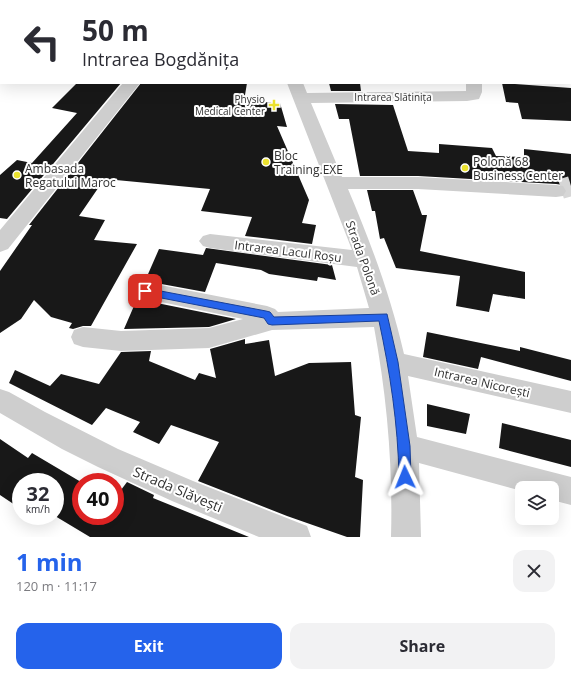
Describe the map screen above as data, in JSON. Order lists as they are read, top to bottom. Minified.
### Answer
{"streets":{"street":["Intrarea Slătinița","Intrarea Lacul Roșu","Strada Polonă","Intrarea Nicorești","Strada Slăvești"]},"crossings":[["Intrarea Slătinița","Strada Polonă"],["Intrarea Lacul Roșu","Strada Polonă"],["Strada Polonă","Intrarea Nicorești"]],"places":{"health":["Physio Medical Center"],"other":["Bloc Training.EXE","Polonă 68 Business Center","Ambasada Regatului Maroc"]},"page":{"turn":["50 m","Intrarea Bogdănița"],"speed":"32 km/h","limit":"40","heading":["1 min","120 m · 11:17"],"buttons":["Exit","Share"]}}
